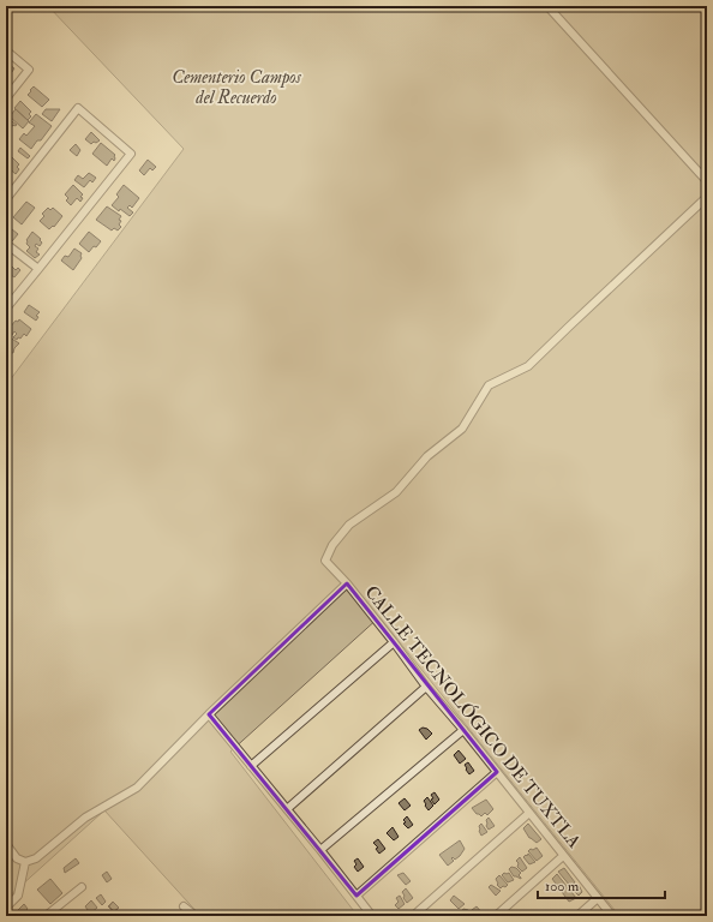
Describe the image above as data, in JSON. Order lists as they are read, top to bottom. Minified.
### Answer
{"streets":{"street":["CALLE TECNOLÓGICO DE TUXTLA"]},"parks":["Cementerio Campos del Recuerdo"],"scale_bar":"100 m"}
